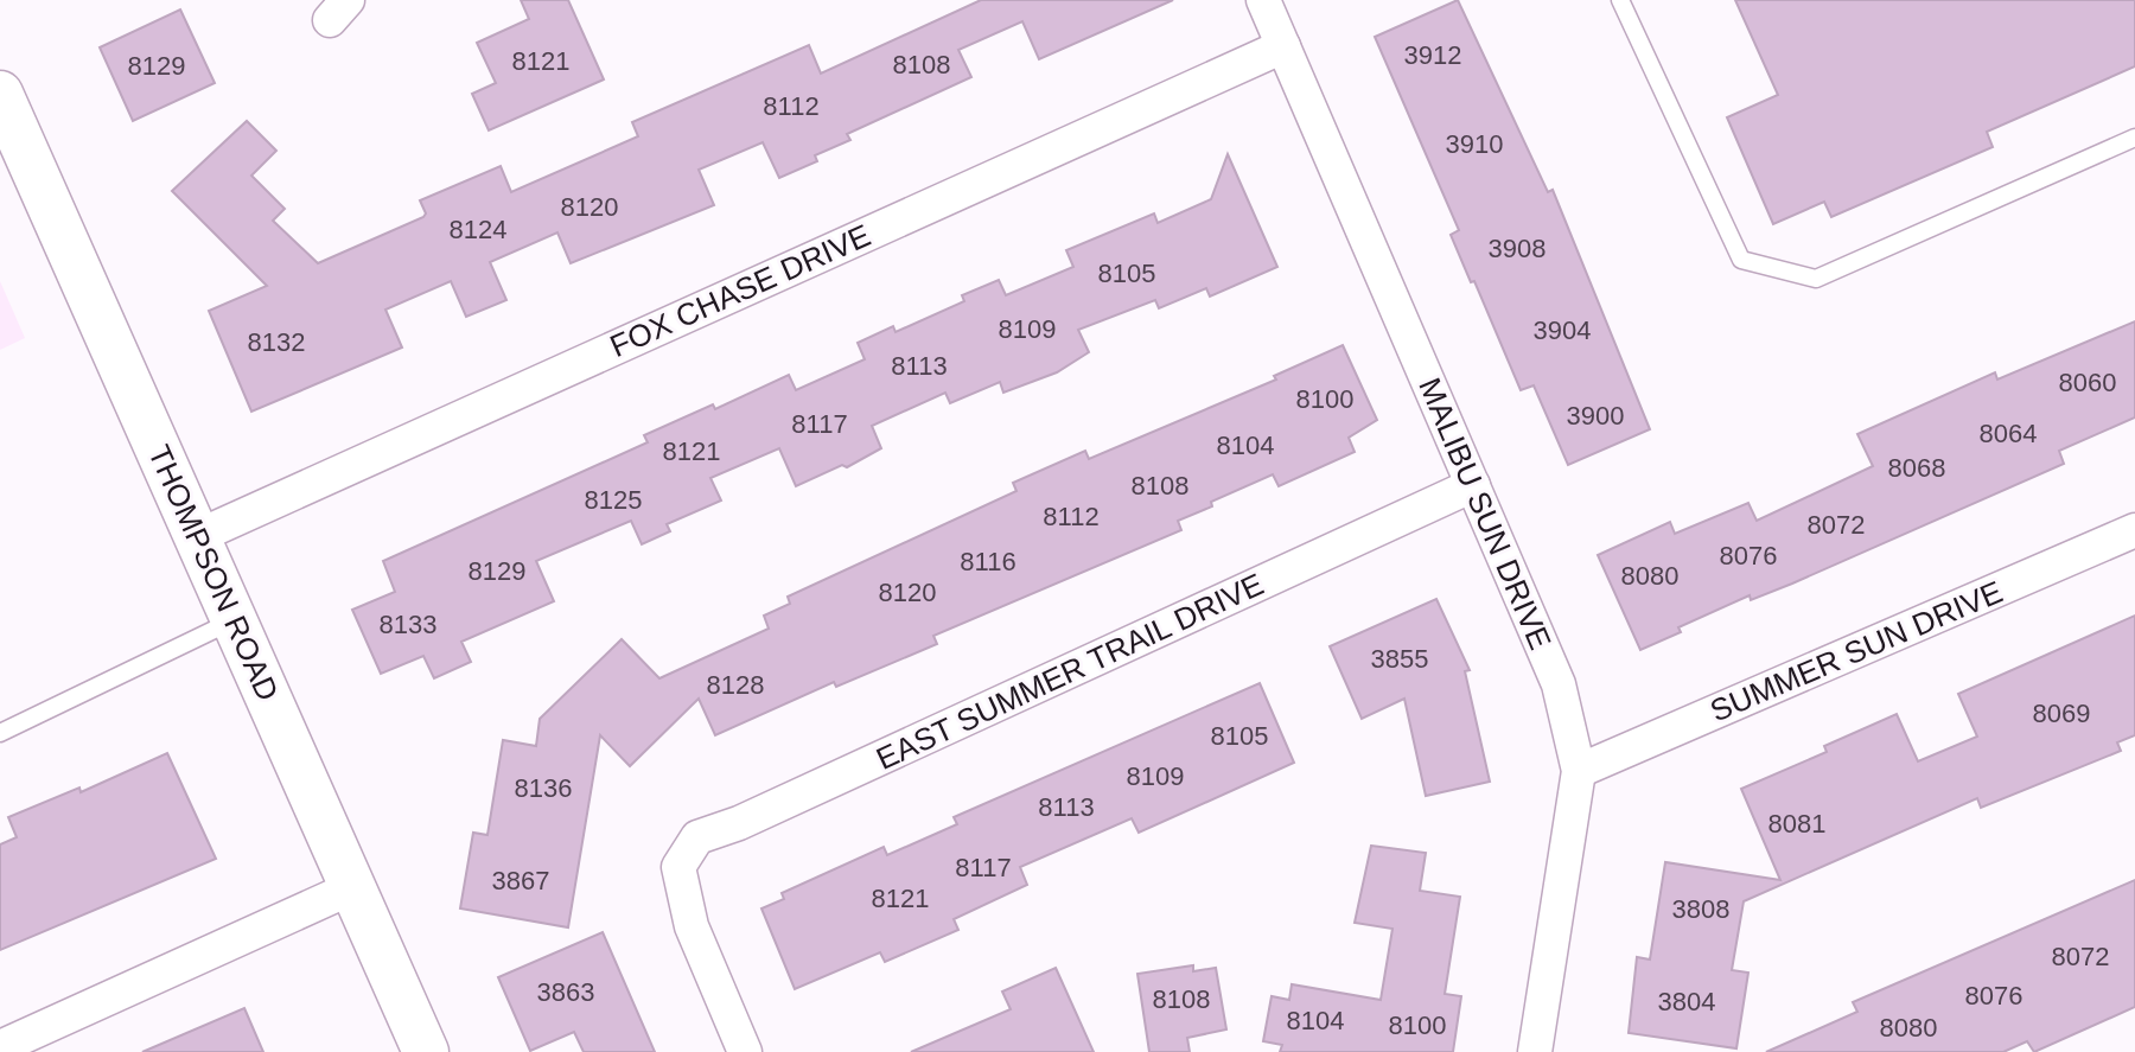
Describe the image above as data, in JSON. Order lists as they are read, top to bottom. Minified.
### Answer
{"streets":{"street":["FOX CHASE DRIVE","MALIBU SUN DRIVE","THOMPSON ROAD","SUMMER SUN DRIVE","EAST SUMMER TRAIL DRIVE"]},"crossings":[["FOX CHASE DRIVE","MALIBU SUN DRIVE"],["FOX CHASE DRIVE","THOMPSON ROAD"],["MALIBU SUN DRIVE","SUMMER SUN DRIVE"],["MALIBU SUN DRIVE","EAST SUMMER TRAIL DRIVE"]],"house_numbers":["3912","8121","8108","8129","8112","3910","8120","8124","3908","8105","8109","3904","8132","8113","8060","8100","3900","8117","8064","8104","8121","8068","8108","8125","8112","8072","8076","8116","8129","8080","8120","8133","3855","8128","8069","8105","8109","8136","8113","8081","8117","3867","8121","3808","8072","3863","8076","8108","3804","8104","8100","8080"]}
